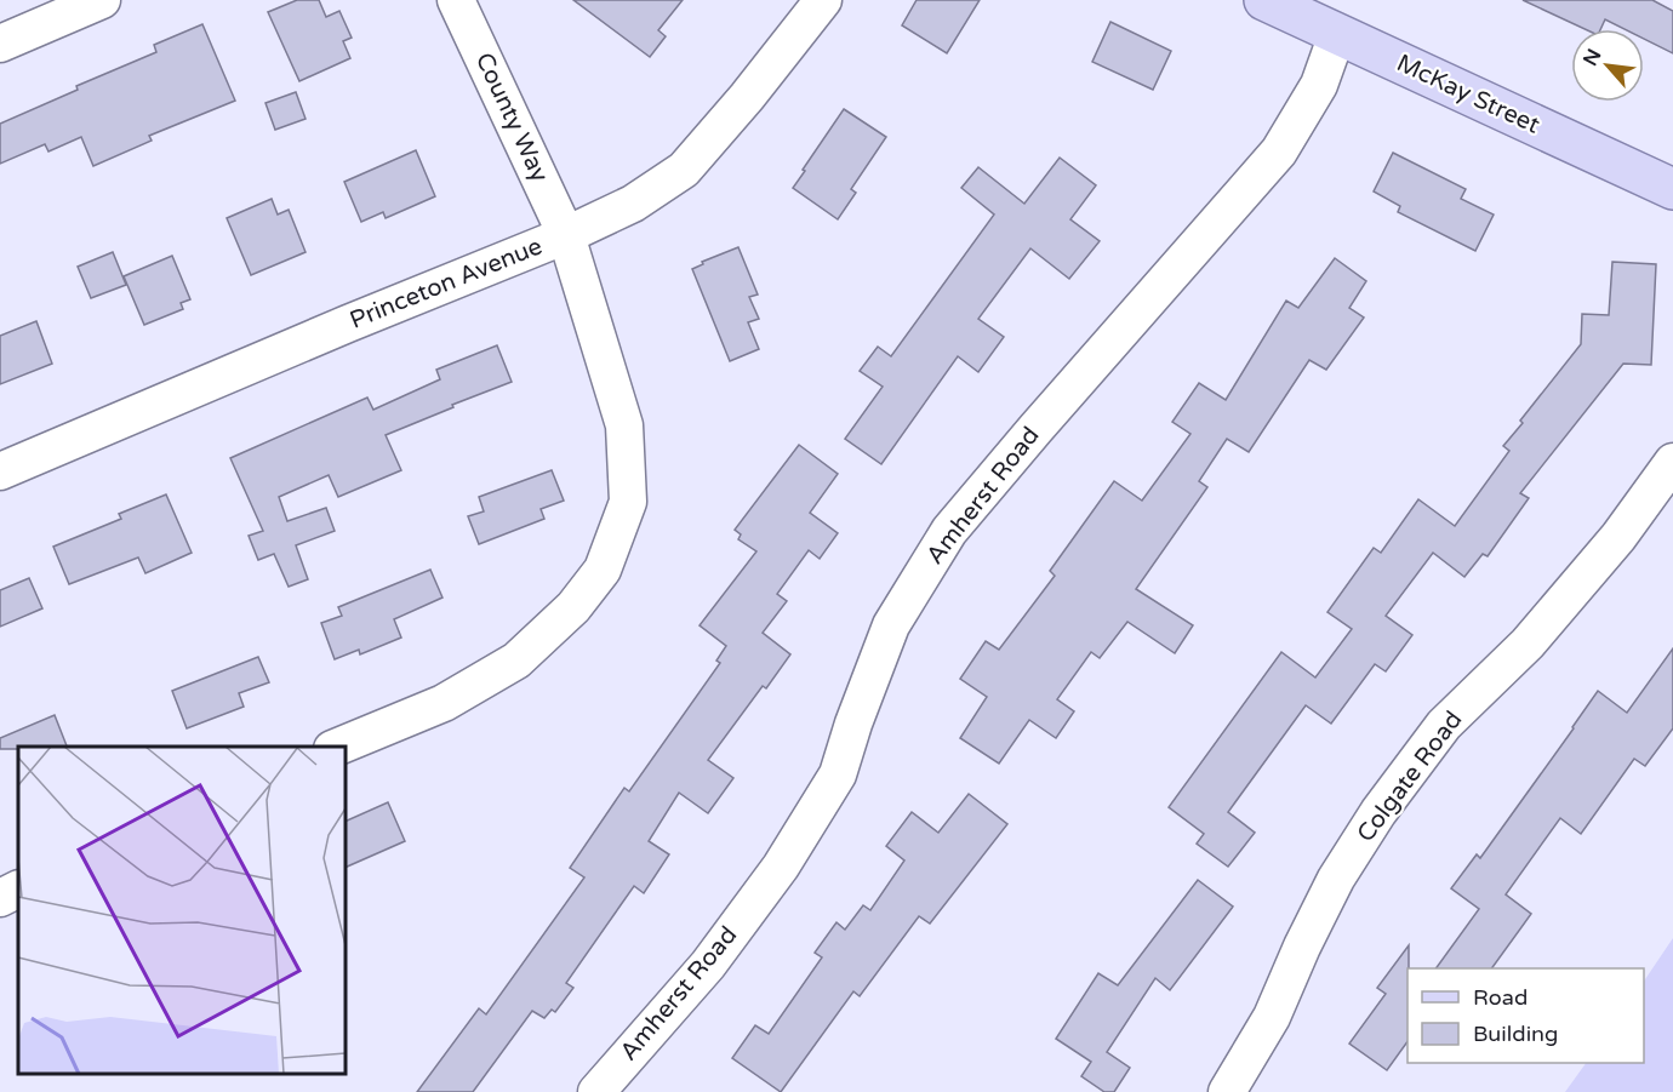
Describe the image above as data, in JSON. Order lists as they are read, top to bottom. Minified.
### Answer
{"streets":{"main road":["McKay Street"],"street":["County Way","Princeton Avenue","Amherst Road","Colgate Road"]},"crossings":[["McKay Street","Amherst Road"],["County Way","Princeton Avenue"]],"legend":["Road","Building"],"north":"top left"}
